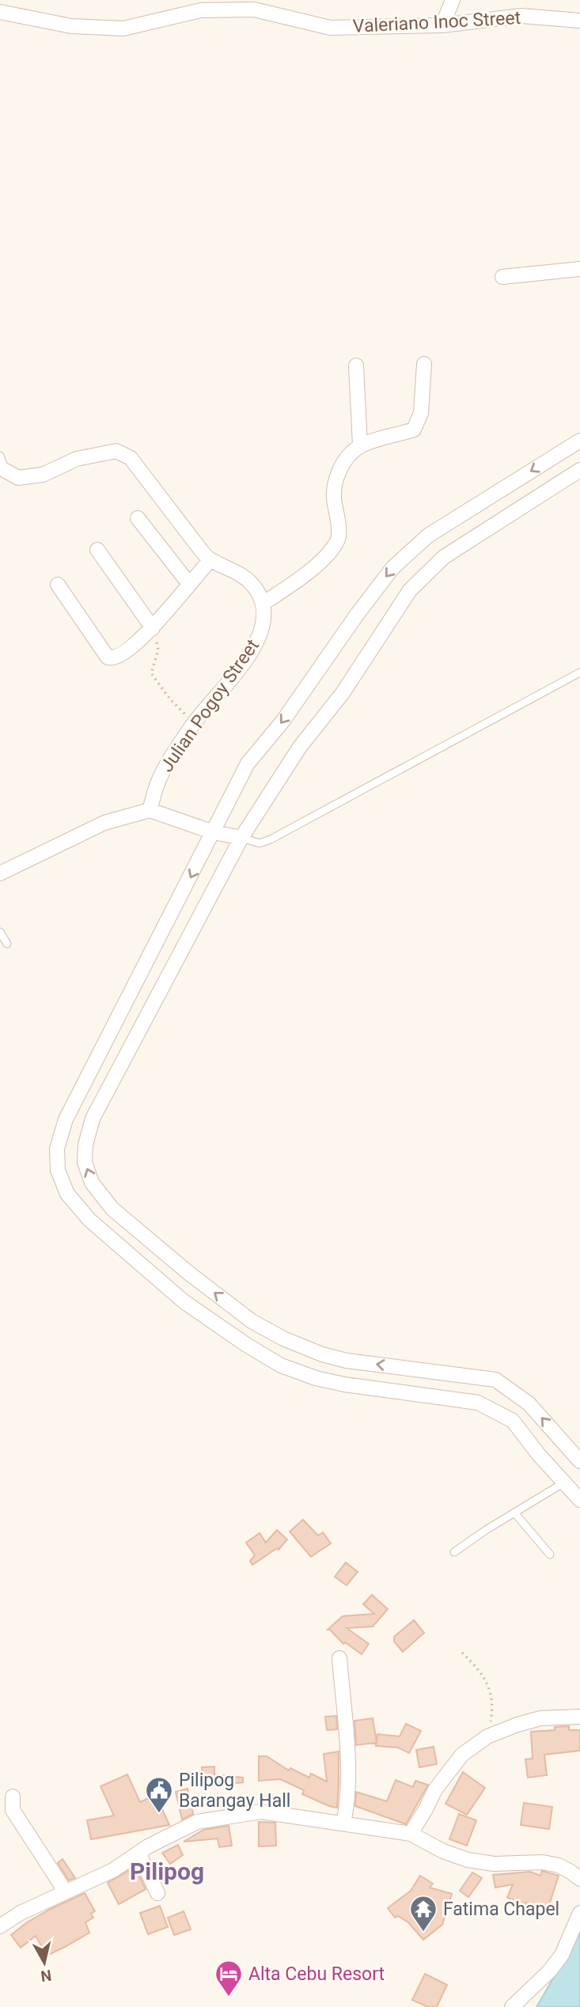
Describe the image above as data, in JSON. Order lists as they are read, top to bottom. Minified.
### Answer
{"streets":{"street":["Valeriano Inoc Street","Julian Pogoy Street"]},"districts":["Pilipog"],"places":{"public building":["Pilipog Barangay Hall"],"temple":["Fatima Chapel"],"hotel":["Alta Cebu Resort"]},"north":"bottom"}
